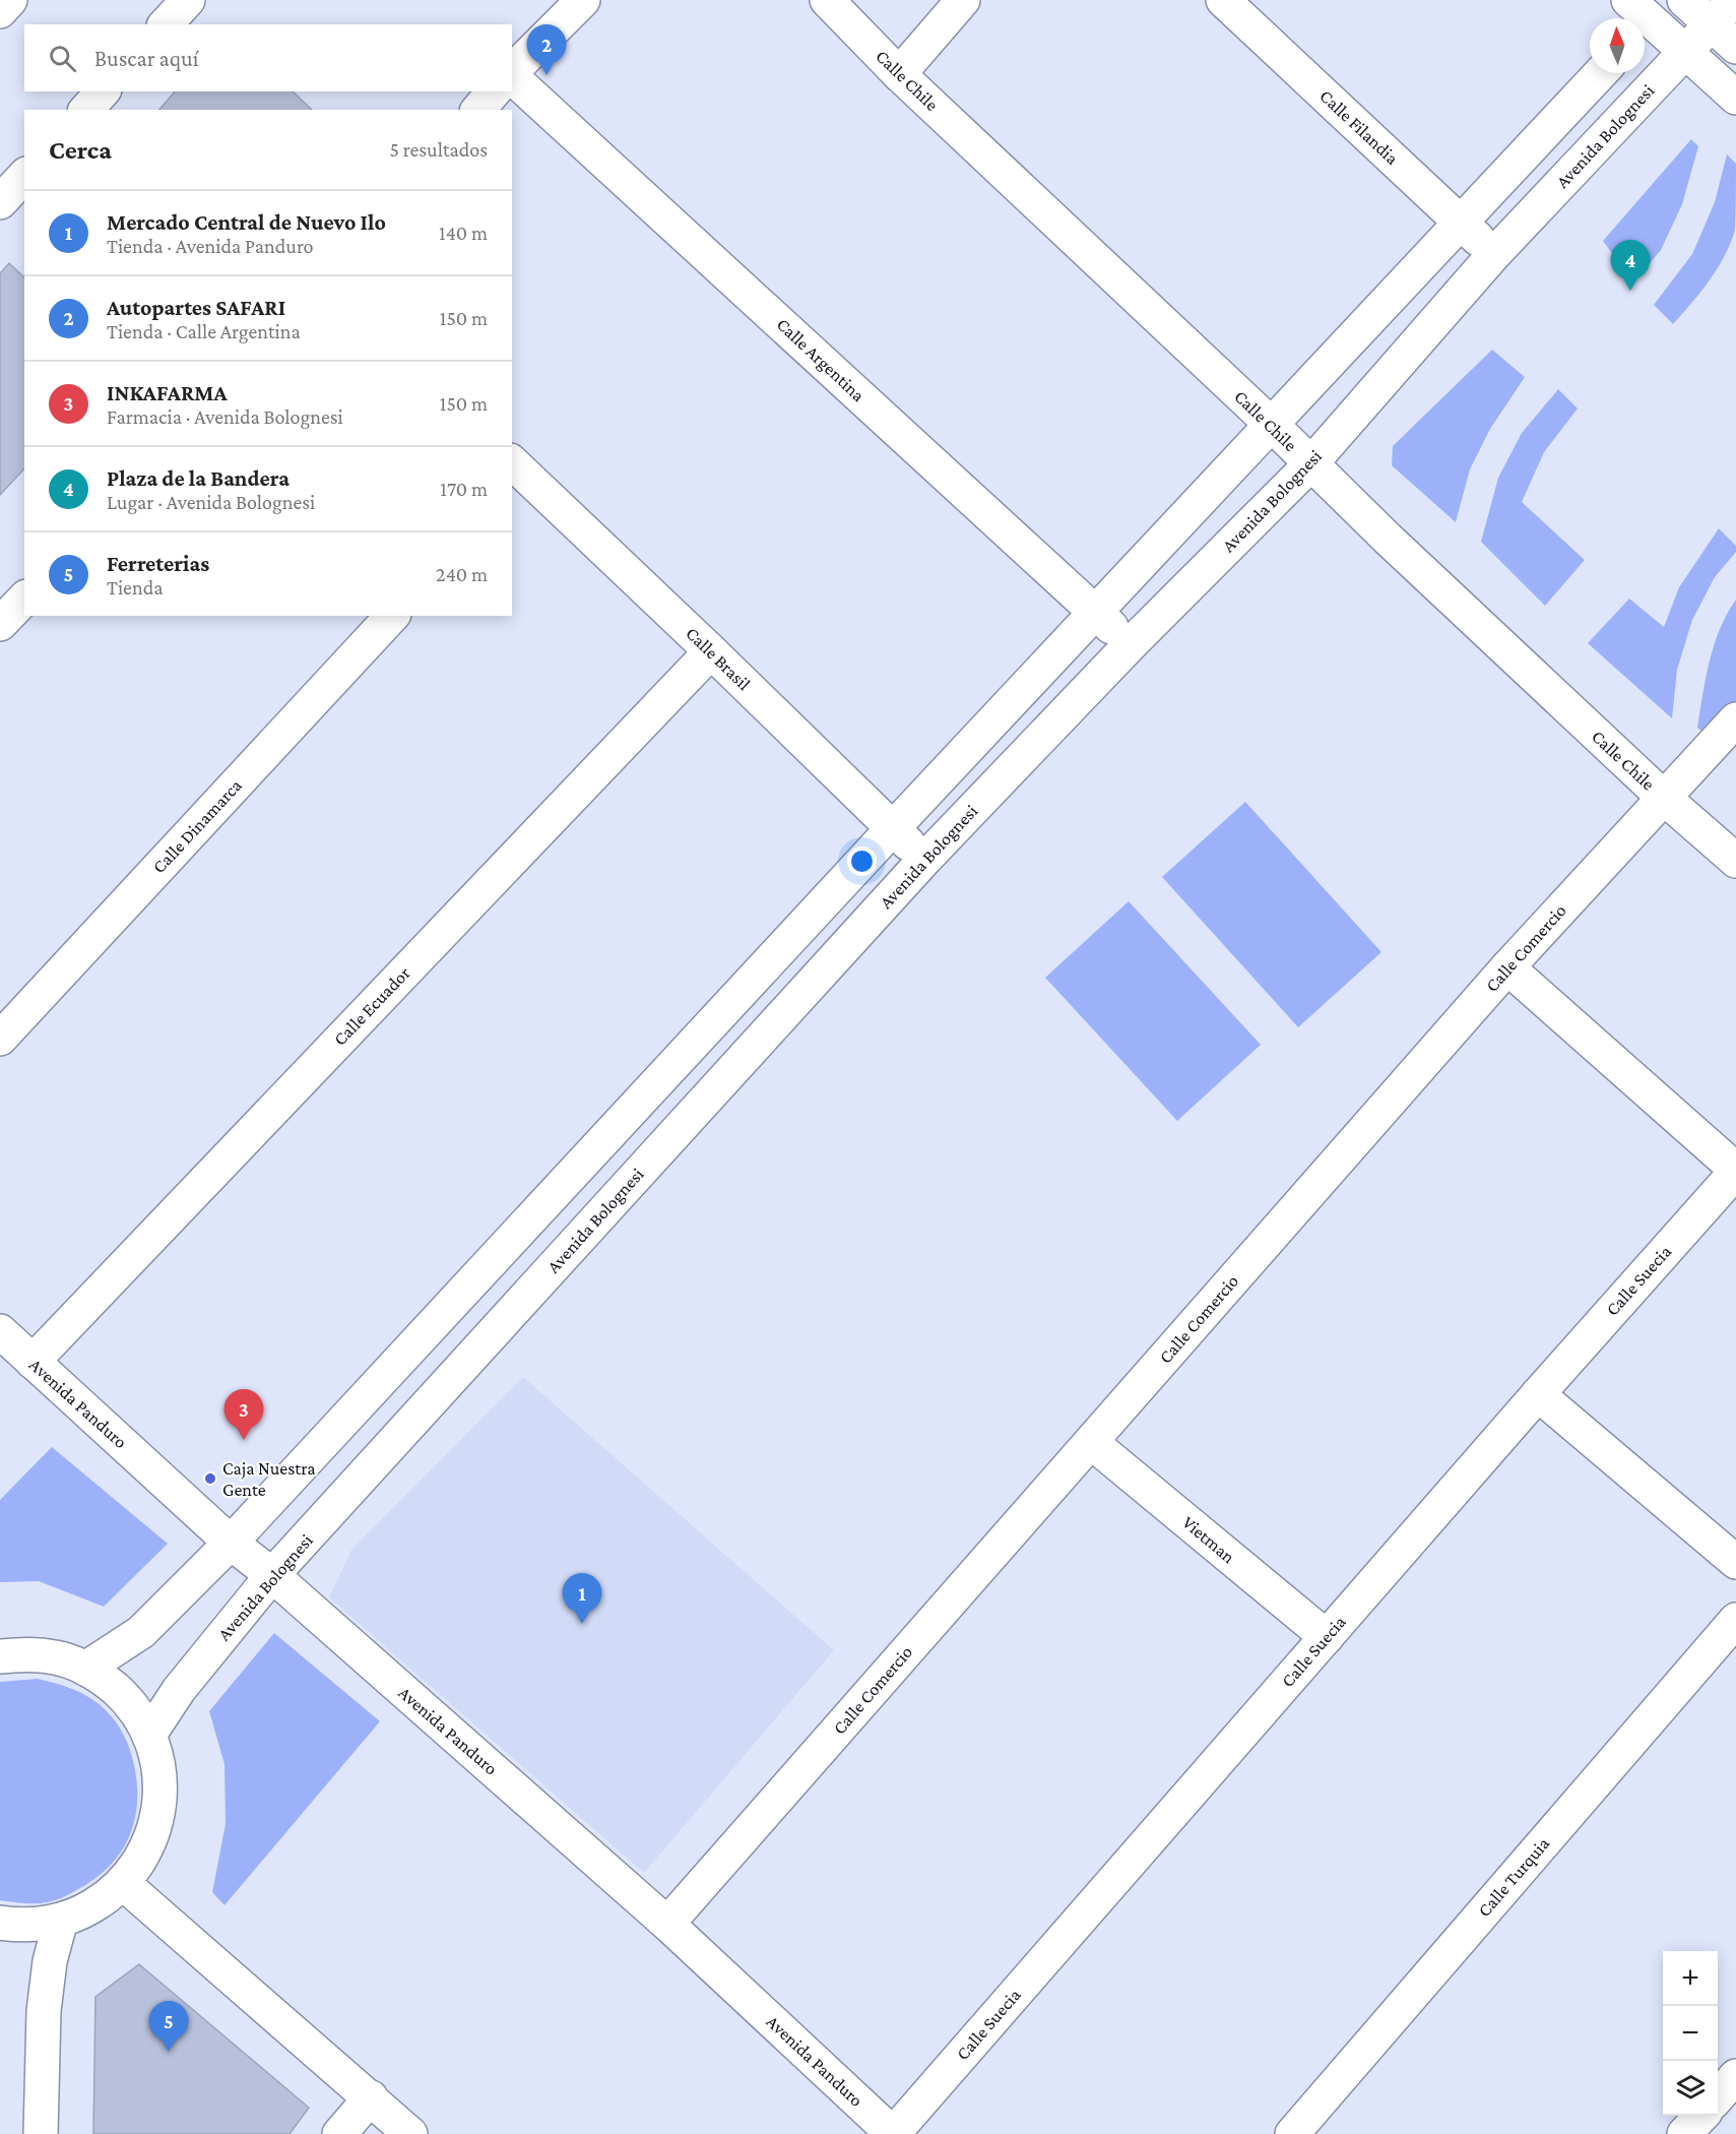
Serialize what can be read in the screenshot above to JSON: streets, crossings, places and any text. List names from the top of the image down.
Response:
{
  "streets": {
    "street": [
      "Calle Chile",
      "Calle Filandia",
      "Avenida Bolognesi",
      "Calle Argentina",
      "Calle Brasil",
      "Calle Dinamarca",
      "Calle Comercio",
      "Calle Ecuador",
      "Calle Suecia",
      "Avenida Panduro",
      "Vietman",
      "Calle Turquia"
    ]
  },
  "crossings": [
    ["Calle Chile", "Avenida Bolognesi"],
    ["Calle Chile", "Calle Comercio"],
    ["Calle Filandia", "Avenida Bolognesi"],
    ["Avenida Bolognesi", "Calle Argentina"],
    ["Avenida Bolognesi", "Calle Brasil"],
    ["Avenida Bolognesi", "Avenida Panduro"],
    ["Calle Brasil", "Calle Ecuador"],
    ["Calle Comercio", "Avenida Panduro"],
    ["Calle Comercio", "Vietman"],
    ["Calle Ecuador", "Avenida Panduro"],
    ["Calle Suecia", "Avenida Panduro"],
    ["Calle Suecia", "Vietman"]
  ],
  "places": ["Caja Nuestra Gente"],
  "north": "top",
  "page": {
    "pins": [
      "2",
      "4",
      "3",
      "1",
      "5"
    ],
    "search": "Buscar aquí",
    "heading": ["Cerca", "5 resultados"],
    "list": [
      {
        "mark": "1",
        "name": "Mercado Central de Nuevo Ilo",
        "note": "Tienda · Avenida Panduro",
        "value": "140 m"
      },
      {
        "mark": "2",
        "name": "Autopartes SAFARI",
        "note": "Tienda · Calle Argentina",
        "value": "150 m"
      },
      {
        "mark": "3",
        "name": "INKAFARMA",
        "note": "Farmacia · Avenida Bolognesi",
        "value": "150 m"
      },
      {
        "mark": "4",
        "name": "Plaza de la Bandera",
        "note": "Lugar · Avenida Bolognesi",
        "value": "170 m"
      },
      {
        "mark": "5",
        "name": "Ferreterias",
        "note": "Tienda",
        "value": "240 m"
      }
    ],
    "map_buttons": ["+", "−"]
  }
}
